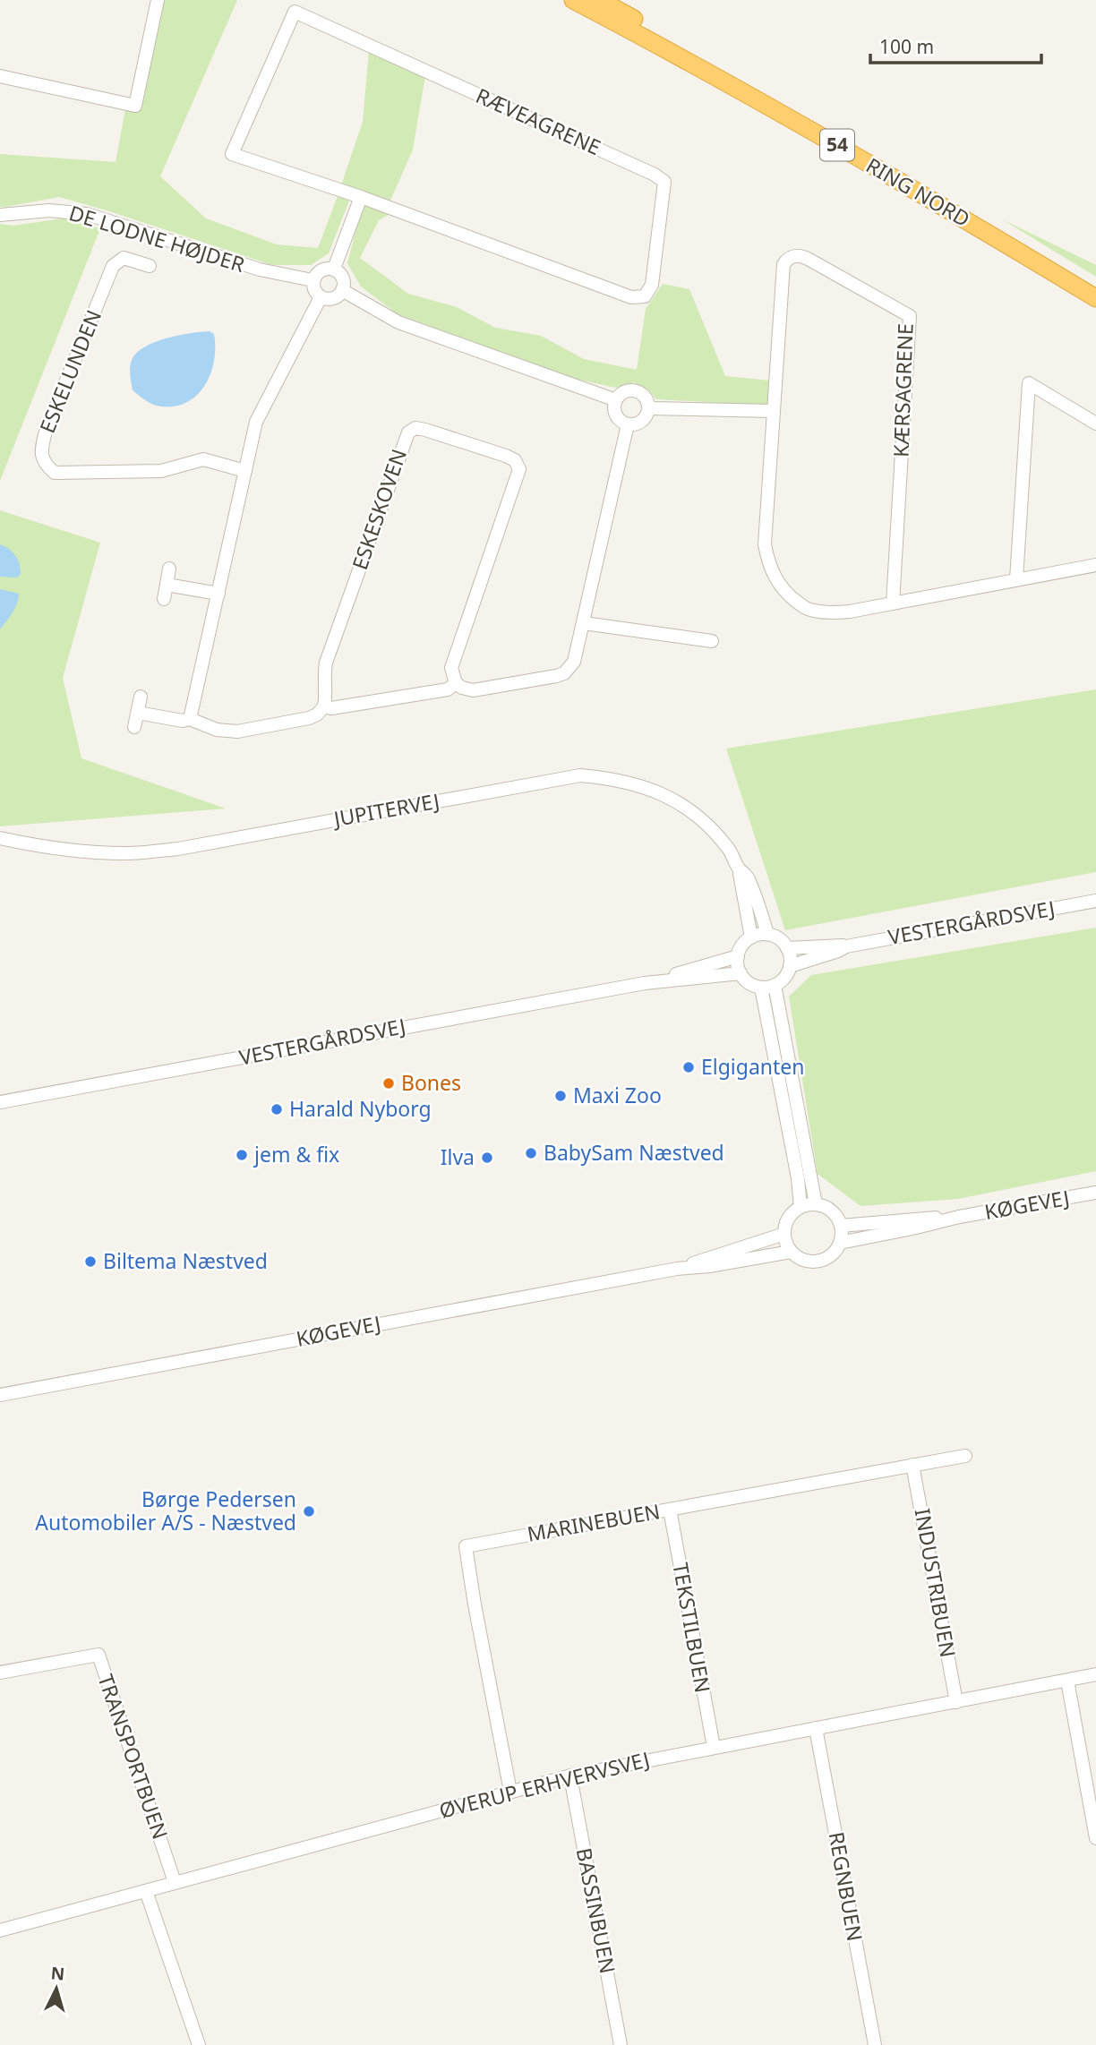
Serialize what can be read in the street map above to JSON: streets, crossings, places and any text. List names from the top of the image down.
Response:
{
  "streets": {
    "highway": ["54", "RING NORD"],
    "street": [
      "RÆVEAGRENE",
      "DE LODNE HØJDER",
      "ESKELUNDEN",
      "KÆRSAGRENE",
      "ESKESKOVEN",
      "JUPITERVEJ",
      "VESTERGÅRDSVEJ",
      "KØGEVEJ",
      "MARINEBUEN",
      "INDUSTRIBUEN",
      "TEKSTILBUEN",
      "TRANSPORTBUEN",
      "ØVERUP ERHVERVSVEJ",
      "REGNBUEN",
      "BASSINBUEN"
    ]
  },
  "crossings": [
    ["JUPITERVEJ", "VESTERGÅRDSVEJ"],
    ["MARINEBUEN", "INDUSTRIBUEN"],
    ["MARINEBUEN", "TEKSTILBUEN"],
    ["MARINEBUEN", "ØVERUP ERHVERVSVEJ"],
    ["INDUSTRIBUEN", "ØVERUP ERHVERVSVEJ"],
    ["TEKSTILBUEN", "ØVERUP ERHVERVSVEJ"],
    ["TRANSPORTBUEN", "ØVERUP ERHVERVSVEJ"],
    ["ØVERUP ERHVERVSVEJ", "REGNBUEN"],
    ["ØVERUP ERHVERVSVEJ", "BASSINBUEN"]
  ],
  "places": [
    "Elgiganten",
    "Bones",
    "Maxi Zoo",
    "Harald Nyborg",
    "BabySam Næstved",
    "jem & fix",
    "Ilva",
    "Biltema Næstved",
    "Børge Pedersen Automobiler A/S - Næstved"
  ],
  "scale_bar": "100 m",
  "north": "top"
}
